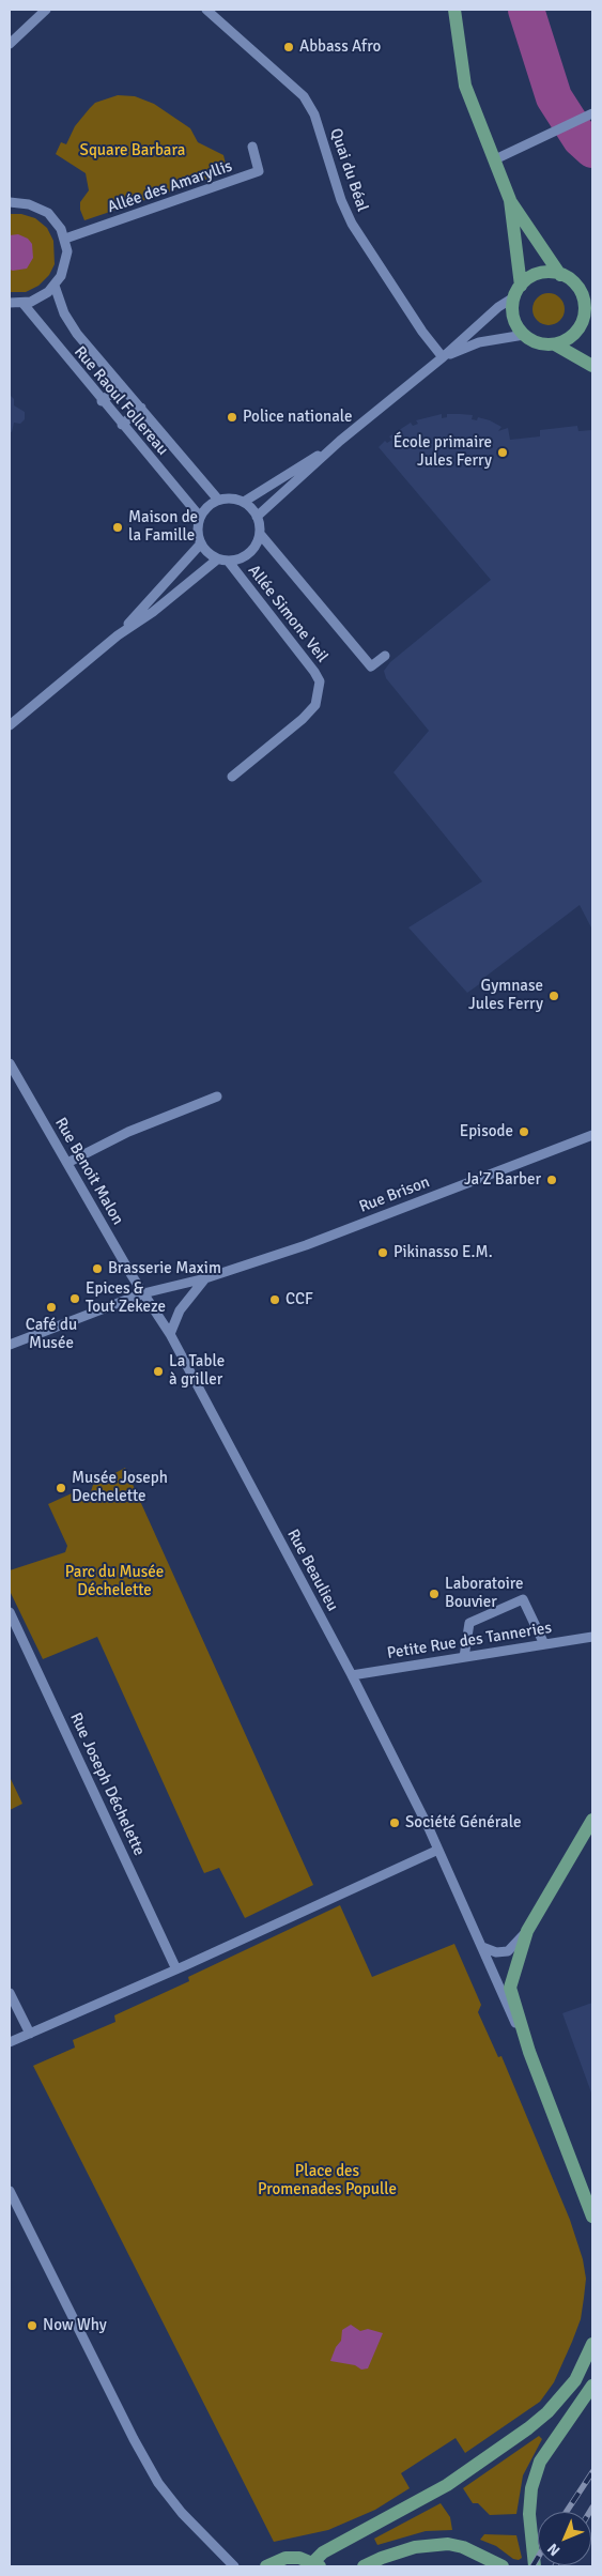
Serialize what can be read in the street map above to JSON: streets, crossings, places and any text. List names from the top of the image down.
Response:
{
  "streets": {
    "street": [
      "Quai du Béal",
      "Allée des Amaryllis",
      "Rue Raoul Follereau",
      "Allée Simone Veil",
      "Rue Benoit Malon",
      "Rue Brison",
      "Rue Beaulieu",
      "Petite Rue des Tanneries",
      "Rue Joseph Déchelette"
    ]
  },
  "crossings": [
    ["Rue Raoul Follereau", "Allée Simone Veil"],
    ["Rue Benoit Malon", "Rue Brison"],
    ["Rue Benoit Malon", "Rue Beaulieu"],
    ["Rue Brison", "Rue Beaulieu"],
    ["Rue Beaulieu", "Petite Rue des Tanneries"]
  ],
  "parks": ["Square Barbara", "Parc du Musée Déchelette", "Place des Promenades Populle"],
  "places": [
    "Abbass Afro",
    "Police nationale",
    "École primaire Jules Ferry",
    "Maison de la Famille",
    "Gymnase Jules Ferry",
    "Episode",
    "Ja'Z Barber",
    "Pikinasso E.M.",
    "Brasserie Maxim",
    "Epices & Tout Zekeze",
    "CCF",
    "Café du Musée",
    "La Table à griller",
    "Musée Joseph Dechelette",
    "Laboratoire Bouvier",
    "Société Générale",
    "Now Why"
  ],
  "north": "bottom left"
}
